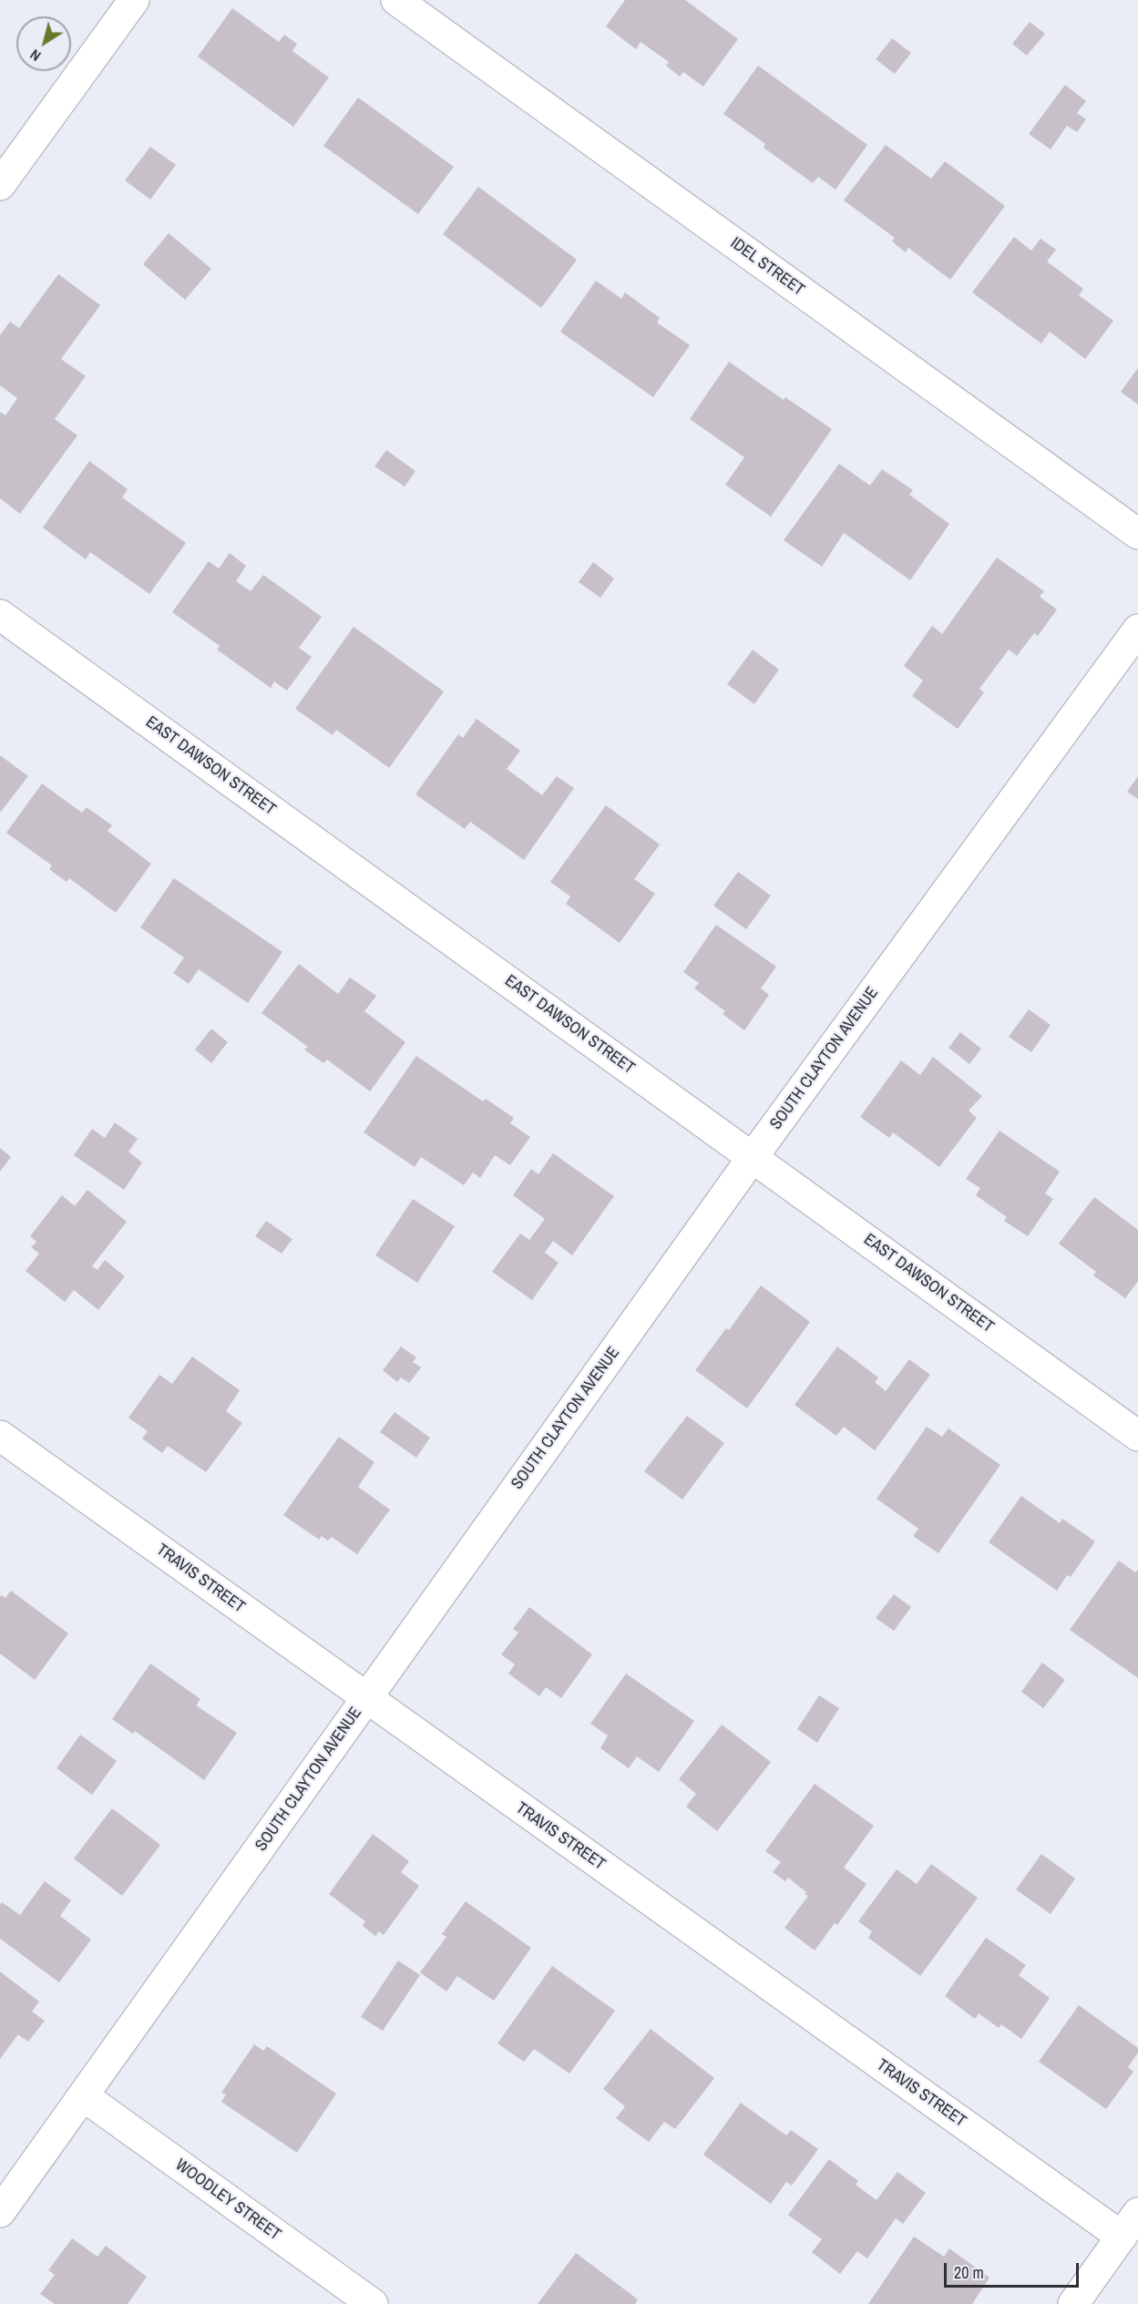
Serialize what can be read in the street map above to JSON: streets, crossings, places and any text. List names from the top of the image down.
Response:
{
  "streets": {
    "street": [
      "IDEL STREET",
      "EAST DAWSON STREET",
      "SOUTH CLAYTON AVENUE",
      "TRAVIS STREET",
      "WOODLEY STREET"
    ]
  },
  "crossings": [
    ["EAST DAWSON STREET", "SOUTH CLAYTON AVENUE"],
    ["SOUTH CLAYTON AVENUE", "TRAVIS STREET"],
    ["SOUTH CLAYTON AVENUE", "WOODLEY STREET"]
  ],
  "scale_bar": "20 m",
  "north": "bottom left"
}
